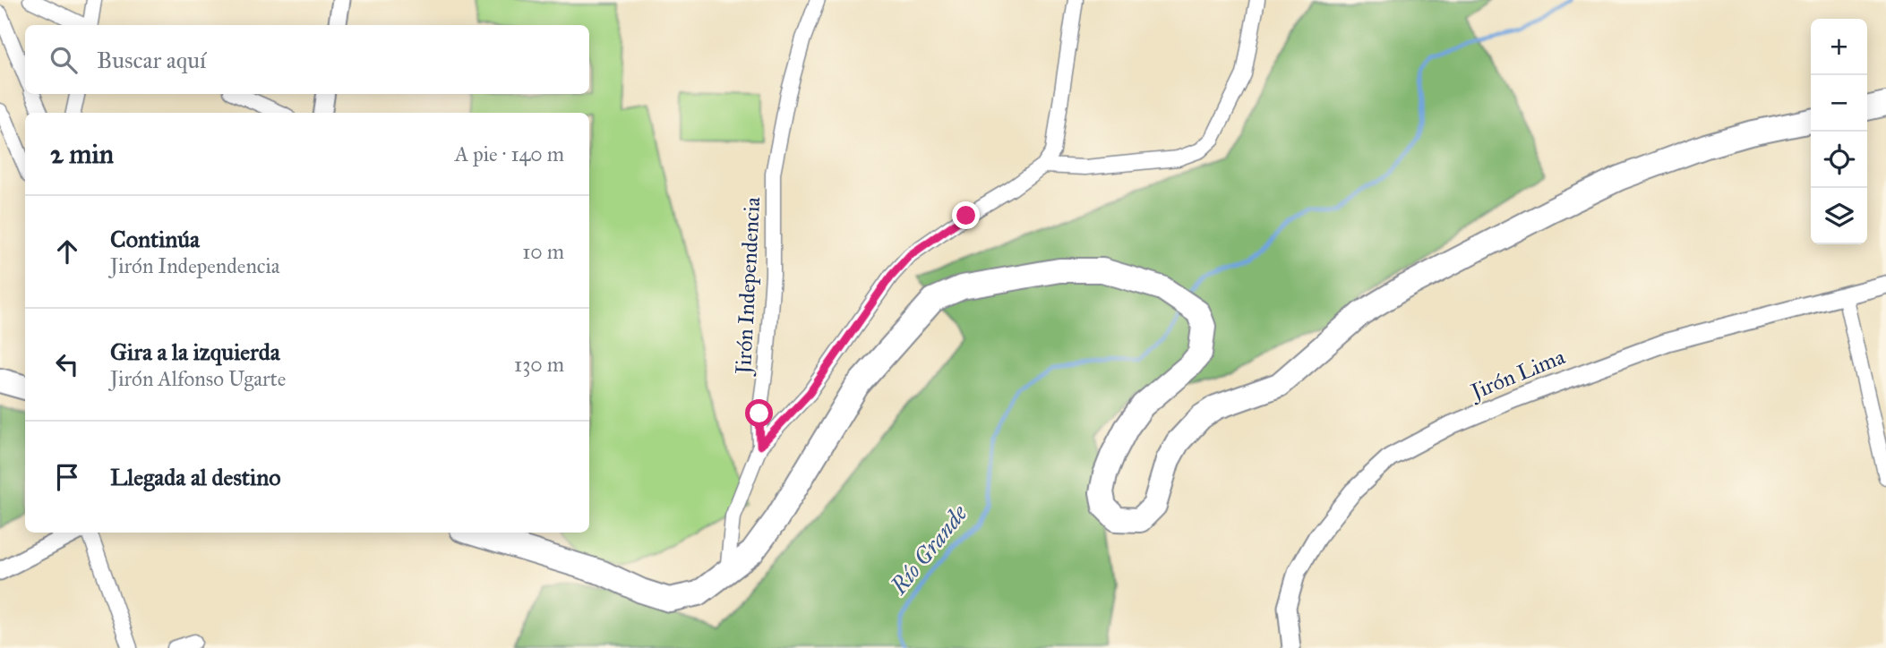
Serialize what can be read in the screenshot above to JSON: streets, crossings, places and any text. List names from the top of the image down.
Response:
{
  "streets": {
    "street": ["Jirón Independencia", "Jirón Lima"]
  },
  "water": ["Río Grande"],
  "page": {
    "map_buttons": ["+", "−"],
    "search": "Buscar aquí",
    "heading": ["2 min", "A pie · 140 m"],
    "list": [
      ["Continúa", "Jirón Independencia", "10 m"],
      ["Gira a la izquierda", "Jirón Alfonso Ugarte", "130 m"],
      "Llegada al destino"
    ]
  }
}
